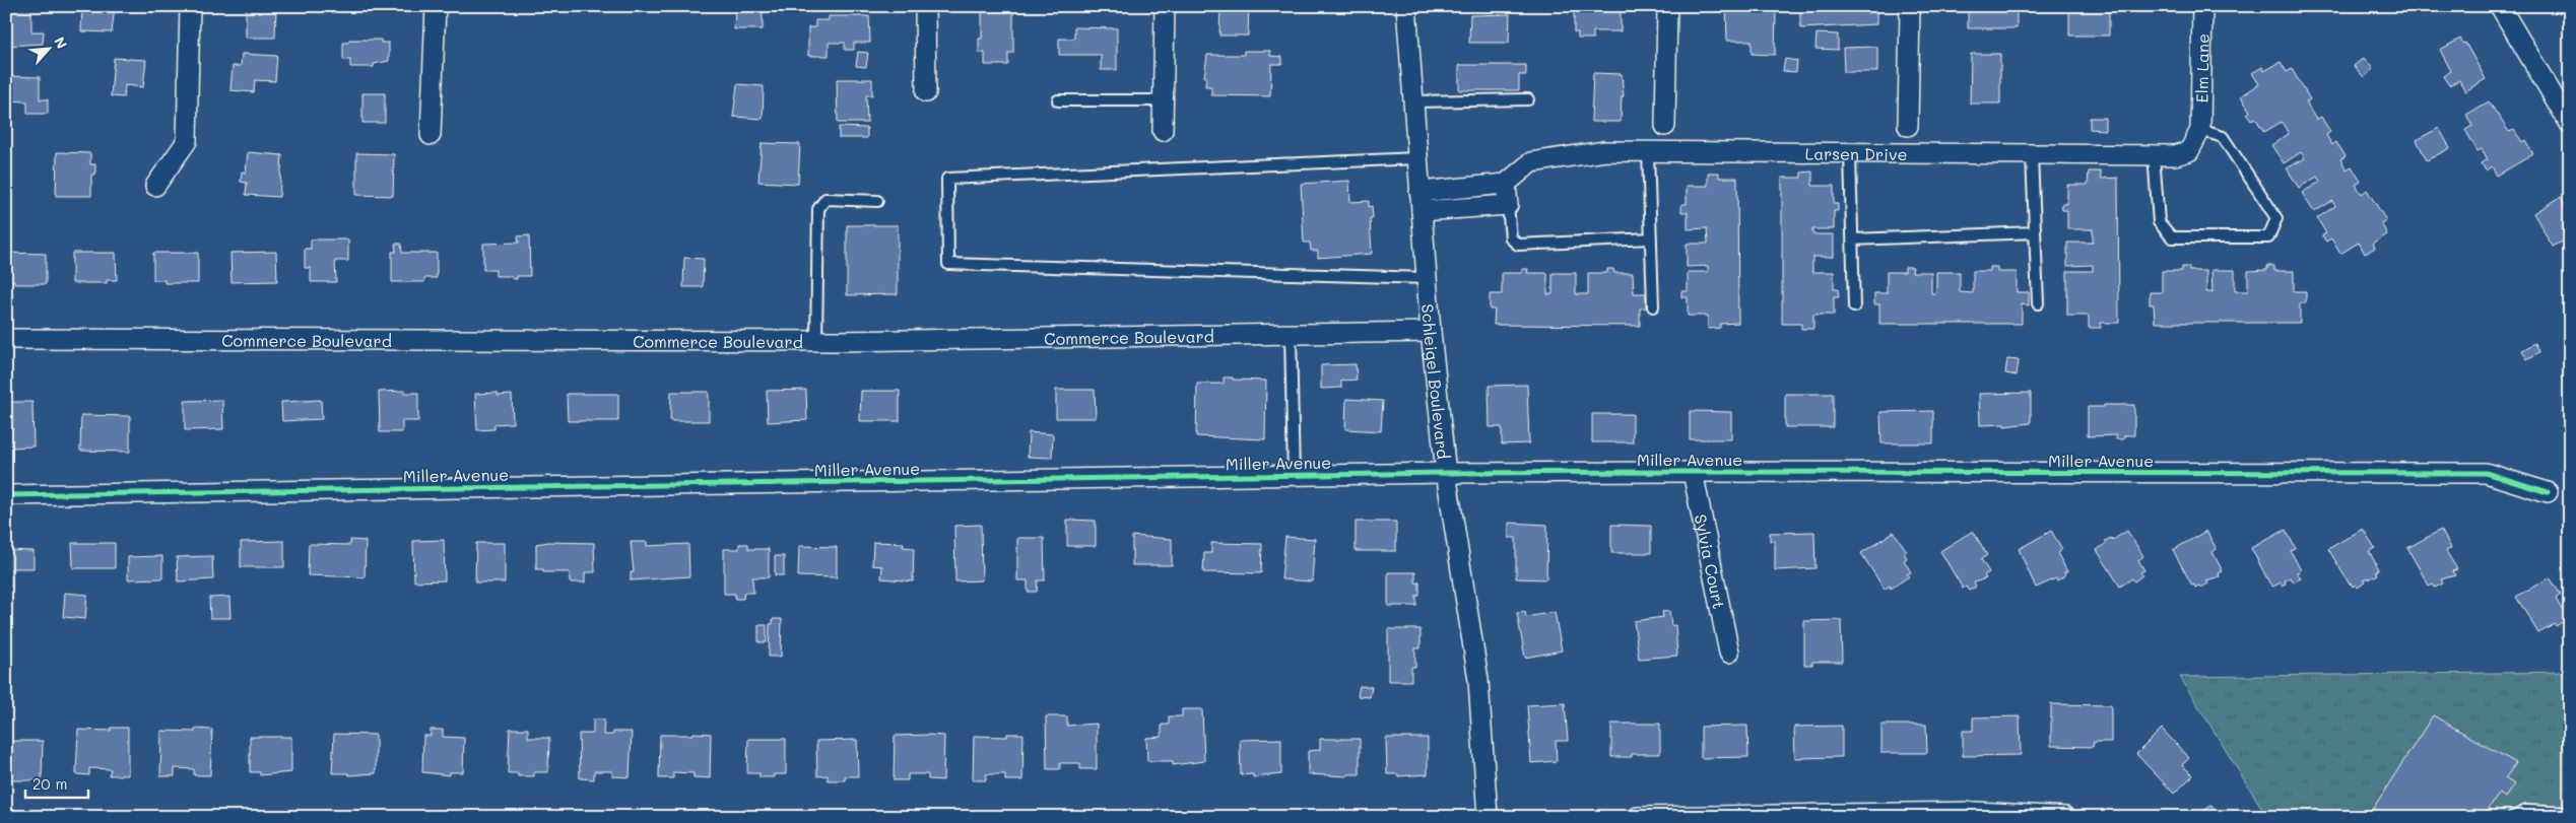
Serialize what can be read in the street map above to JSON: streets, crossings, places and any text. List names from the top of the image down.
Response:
{
  "streets": {
    "street": [
      "Elm Lane",
      "Larsen Drive",
      "Commerce Boulevard",
      "Schleigel Boulevard",
      "Miller Avenue",
      "Sylvia Court"
    ]
  },
  "crossings": [
    ["Elm Lane", "Larsen Drive"],
    ["Commerce Boulevard", "Schleigel Boulevard"],
    ["Schleigel Boulevard", "Miller Avenue"],
    ["Miller Avenue", "Sylvia Court"]
  ],
  "scale_bar": "20 m",
  "north": "top right"
}
